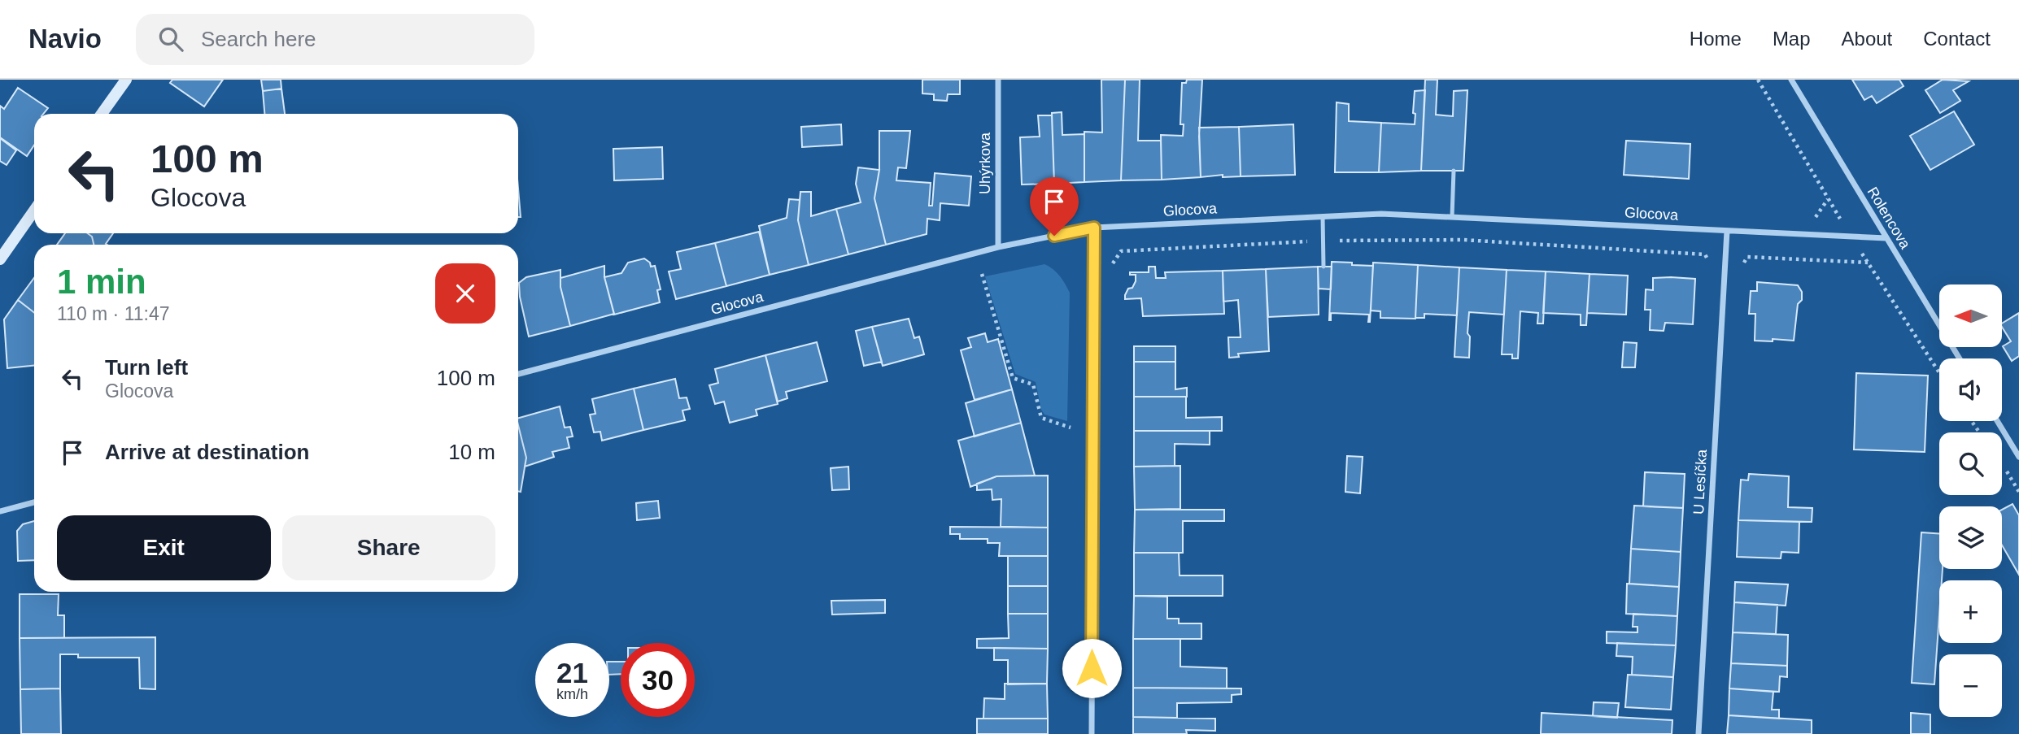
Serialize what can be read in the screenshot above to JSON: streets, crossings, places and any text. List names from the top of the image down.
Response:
{
  "streets": {
    "street": [
      "Uhýrkova",
      "Glocova",
      "Rolencova",
      "U Lesíčka"
    ]
  },
  "crossings": [
    ["Uhýrkova", "Glocova"],
    ["Glocova", "Rolencova"],
    ["Glocova", "U Lesíčka"]
  ],
  "north": "left",
  "page": {
    "header": "Navio",
    "search": "Search here",
    "nav": [
      "Home",
      "Map",
      "About",
      "Contact"
    ],
    "turn": ["100 m", "Glocova"],
    "heading": ["1 min", "110 m · 11:47"],
    "map_buttons": ["+", "−"],
    "list": [
      {
        "name": "Turn left",
        "note": "Glocova",
        "value": "100 m"
      },
      {
        "name": "Arrive at destination",
        "value": "10 m"
      }
    ],
    "buttons": ["Exit", "Share"],
    "speed": "21 km/h",
    "limit": "30"
  }
}
